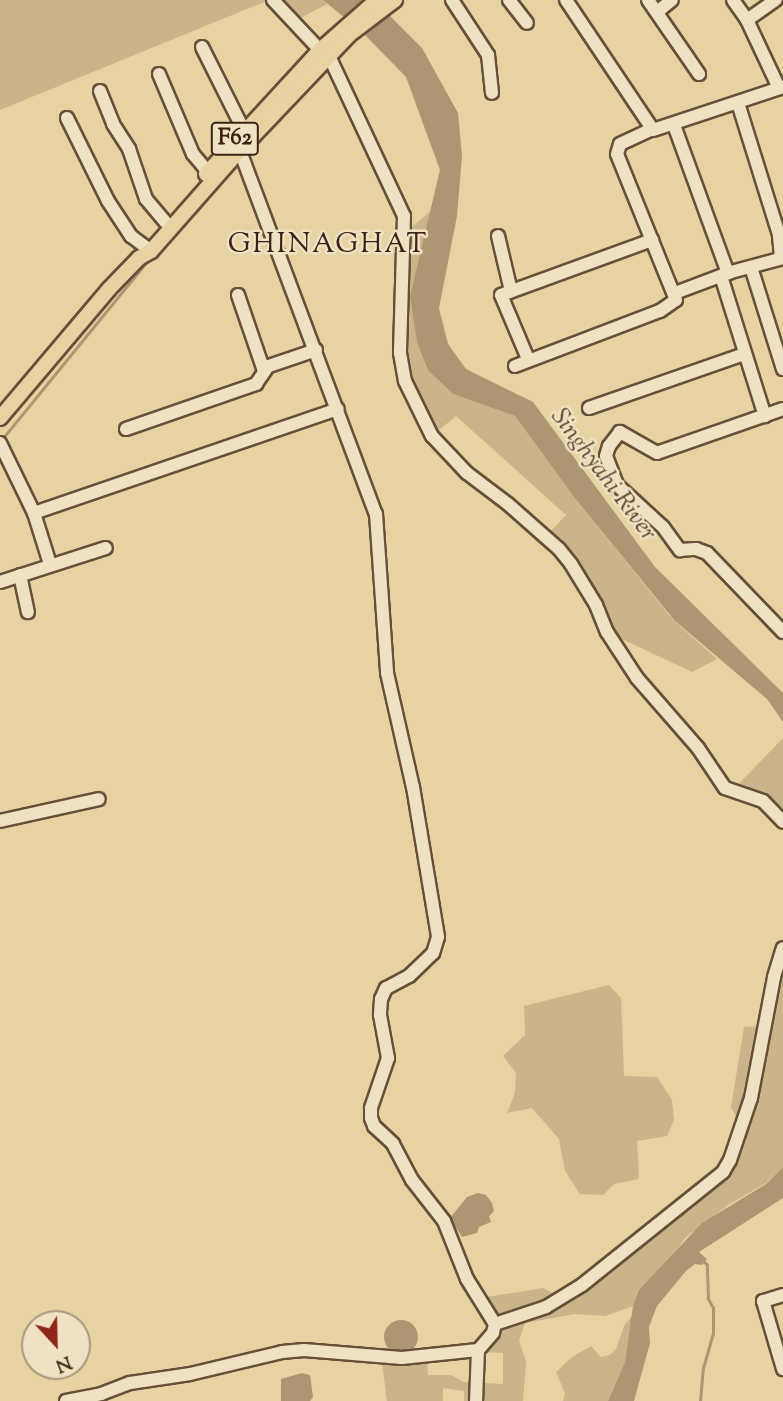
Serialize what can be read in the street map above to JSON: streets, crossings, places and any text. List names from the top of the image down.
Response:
{
  "streets": {
    "main road": ["F62"]
  },
  "districts": ["GHINAGHAT"],
  "water": ["Singhyahi River"],
  "north": "bottom"
}
